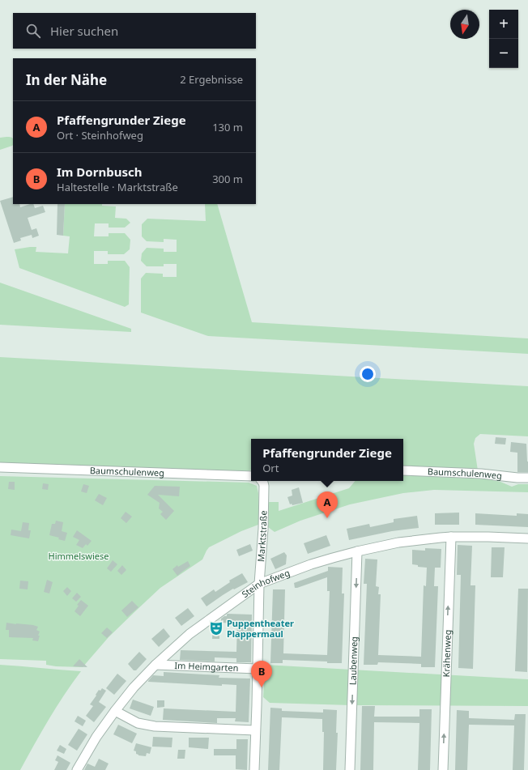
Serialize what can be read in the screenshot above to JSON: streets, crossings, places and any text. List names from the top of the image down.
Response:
{
  "streets": {
    "street": [
      "Baumschulenweg",
      "Marktstraße",
      "Steinhofweg",
      "Krähenweg",
      "Laubenweg",
      "Im Heimgarten"
    ]
  },
  "crossings": [
    ["Marktstraße", "Steinhofweg"],
    ["Marktstraße", "Im Heimgarten"],
    ["Steinhofweg", "Krähenweg"],
    ["Steinhofweg", "Laubenweg"],
    ["Steinhofweg", "Im Heimgarten"]
  ],
  "one_way": ["Krähenweg", "Laubenweg"],
  "parks": ["Himmelswiese"],
  "places": {
    "theatre": ["Puppentheater Plappermaul"]
  },
  "north": "bottom",
  "page": {
    "map_buttons": ["+", "−"],
    "search": "Hier suchen",
    "heading": ["In der Nähe", "2 Ergebnisse"],
    "list": [
      {
        "mark": "A",
        "name": "Pfaffengrunder Ziege",
        "note": "Ort · Steinhofweg",
        "value": "130 m"
      },
      {
        "mark": "B",
        "name": "Im Dornbusch",
        "note": "Haltestelle · Marktstraße",
        "value": "300 m"
      }
    ],
    "popup": ["Pfaffengrunder Ziege", "Ort"],
    "pins": ["A", "B"]
  }
}
